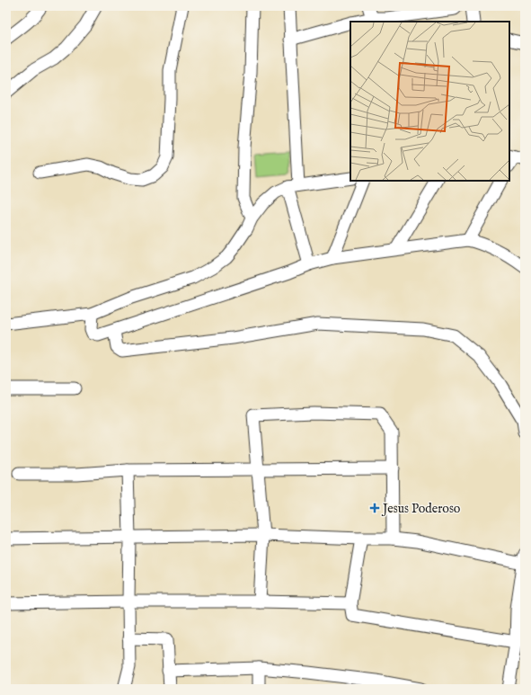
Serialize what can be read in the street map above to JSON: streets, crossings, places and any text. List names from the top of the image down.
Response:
{
  "places": {
    "health": ["Jesus Poderoso"]
  }
}
